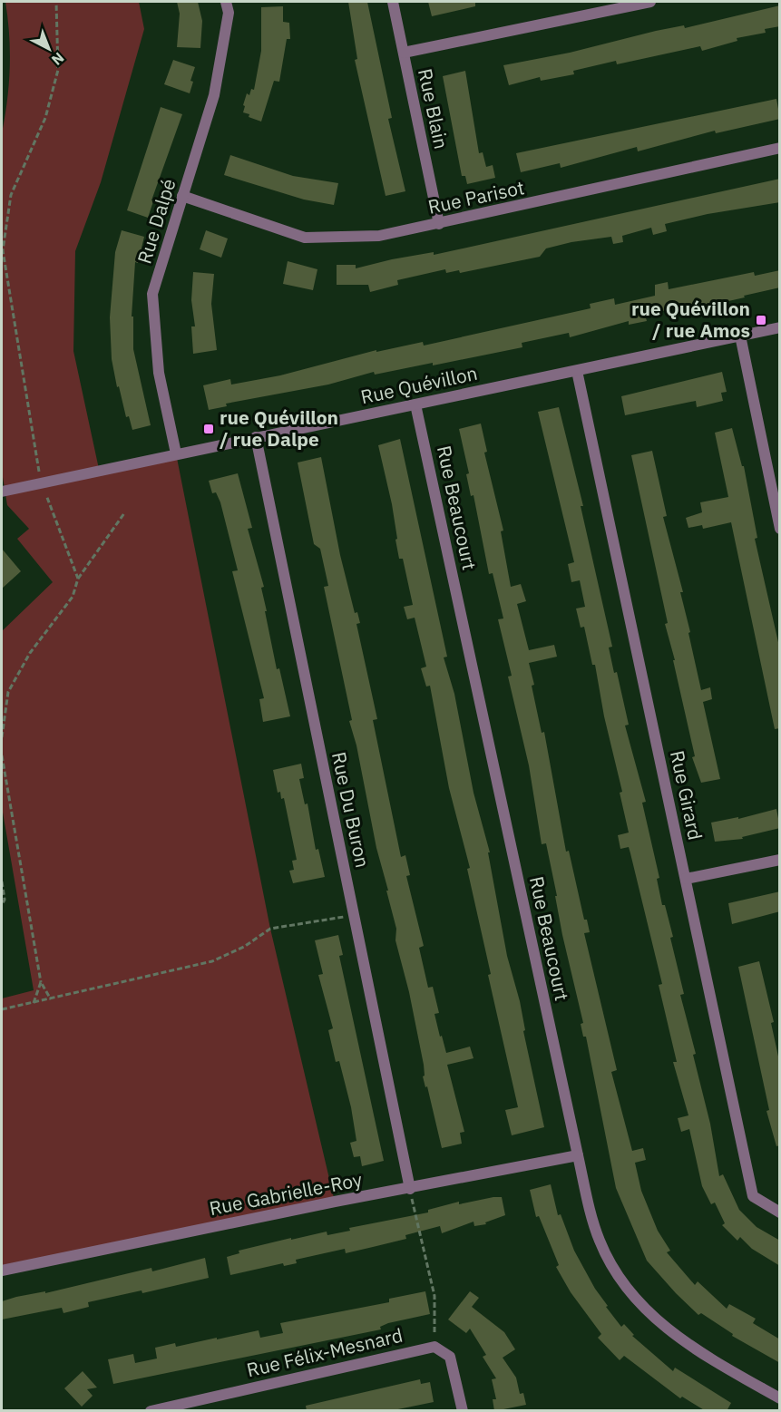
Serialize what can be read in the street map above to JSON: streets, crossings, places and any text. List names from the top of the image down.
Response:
{
  "streets": {
    "street": [
      "Rue Blain",
      "Rue Parisot",
      "Rue Dalpé",
      "Rue Quévillon",
      "Rue Beaucourt",
      "Rue Girard",
      "Rue Du Buron",
      "Rue Gabrielle-Roy",
      "Rue Félix-Mesnard"
    ]
  },
  "crossings": [
    ["Rue Blain", "Rue Parisot"],
    ["Rue Parisot", "Rue Dalpé"],
    ["Rue Dalpé", "Rue Quévillon"],
    ["Rue Quévillon", "Rue Beaucourt"],
    ["Rue Quévillon", "Rue Girard"],
    ["Rue Quévillon", "Rue Du Buron"],
    ["Rue Beaucourt", "Rue Gabrielle-Roy"],
    ["Rue Du Buron", "Rue Gabrielle-Roy"]
  ],
  "places": {
    "transit": ["rue Quévillon / rue Amos", "rue Quévillon / rue Dalpe"]
  },
  "north": "bottom right"
}
